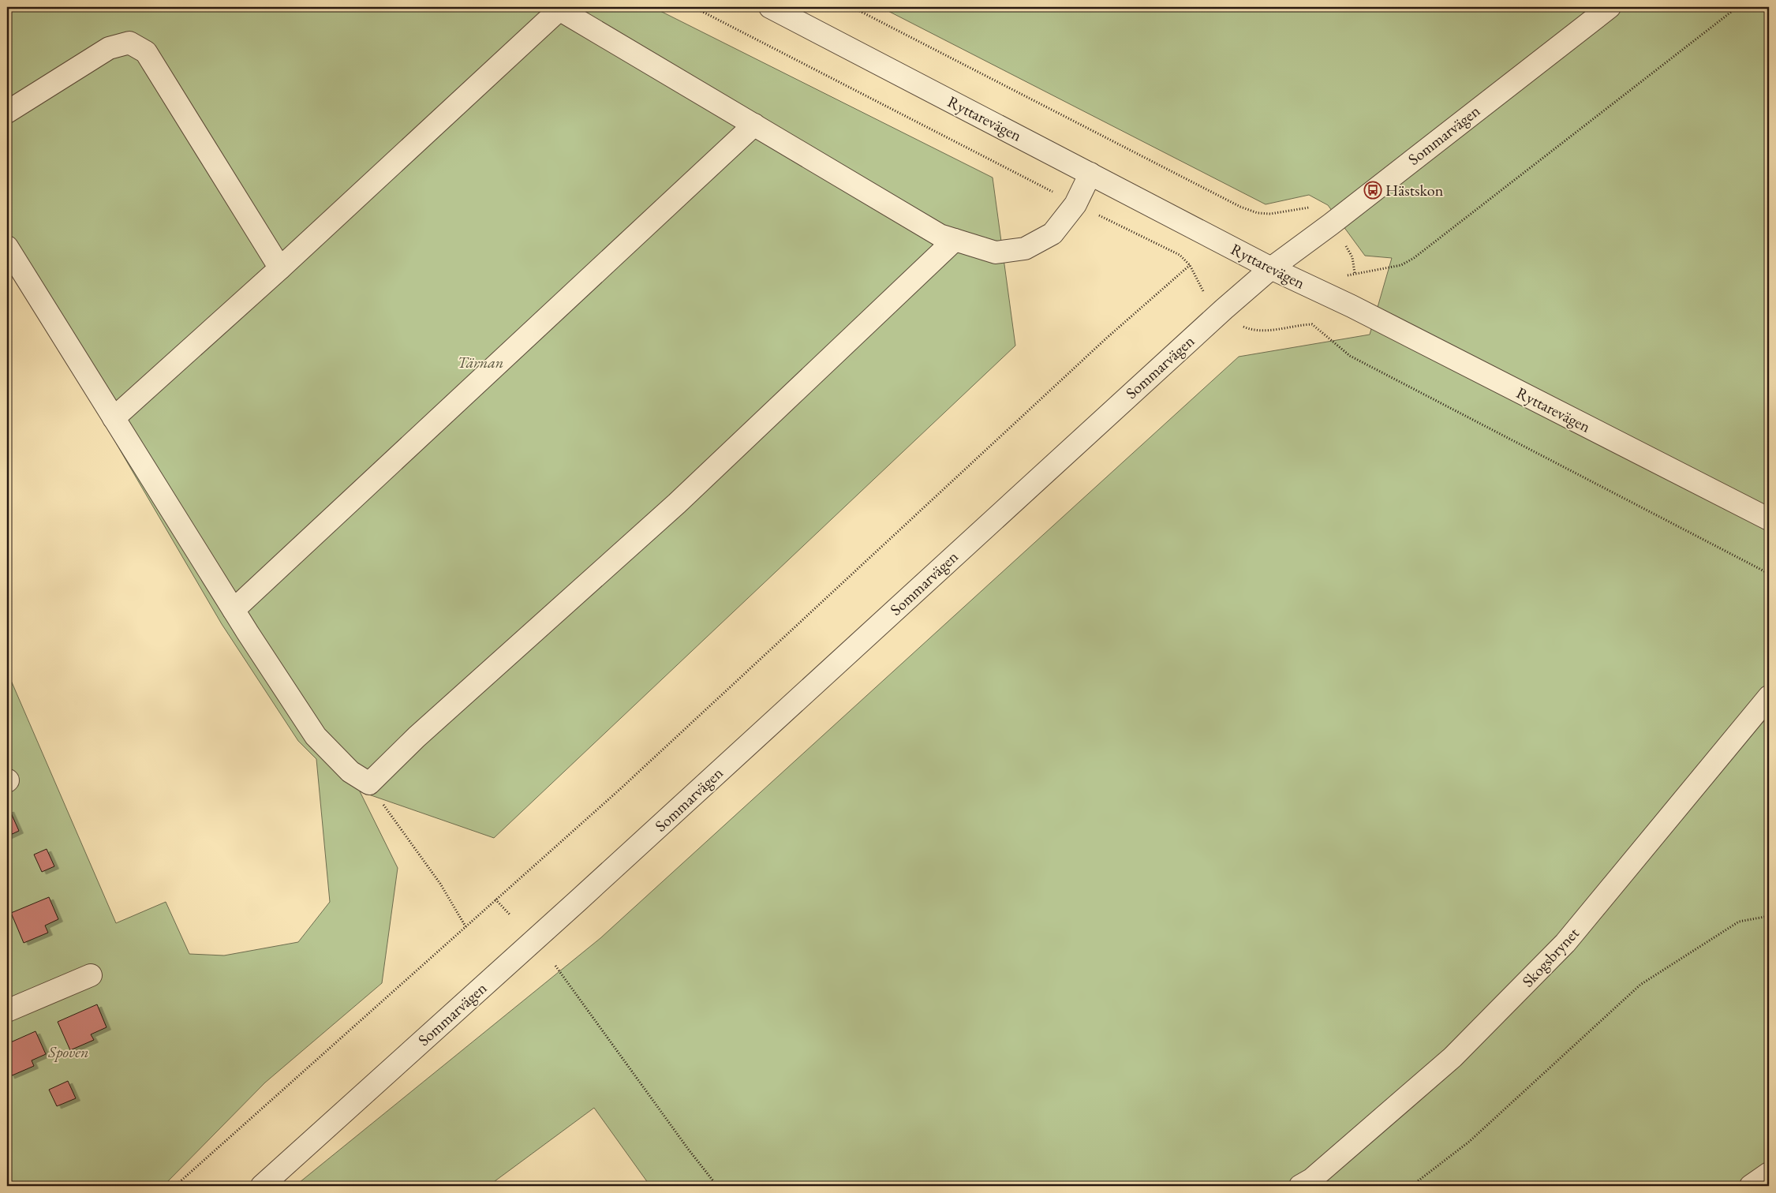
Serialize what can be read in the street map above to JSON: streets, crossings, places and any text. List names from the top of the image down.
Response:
{
  "streets": {
    "street": ["Ryttarevägen", "Sommarvägen", "Skogsbrynet"]
  },
  "crossings": [
    ["Ryttarevägen", "Sommarvägen"]
  ],
  "parks": ["Tärnan", "Spoven"],
  "places": {
    "bus stop": ["Hästskon"]
  }
}
